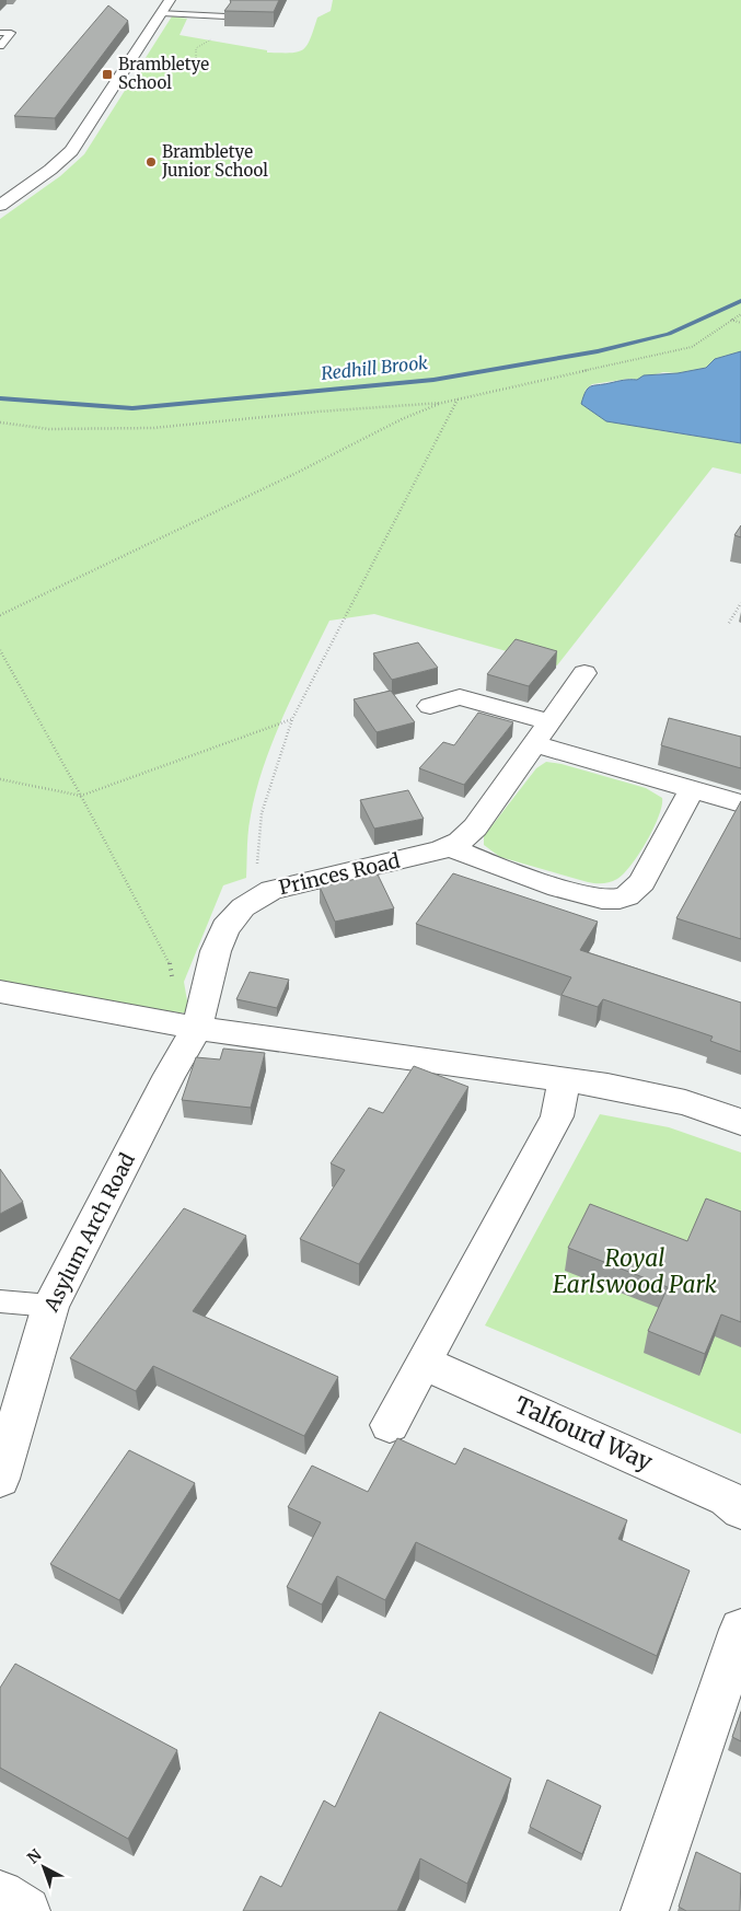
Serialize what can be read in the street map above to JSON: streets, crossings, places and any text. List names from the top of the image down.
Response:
{
  "streets": {
    "street": ["Princes Road", "Asylum Arch Road", "Talfourd Way"]
  },
  "crossings": [
    ["Princes Road", "Asylum Arch Road"]
  ],
  "water": ["Redhill Brook"],
  "parks": ["Royal Earlswood Park"],
  "places": {
    "transit": ["Brambletye School"],
    "other": ["Brambletye Junior School"]
  },
  "north": "top left"
}
